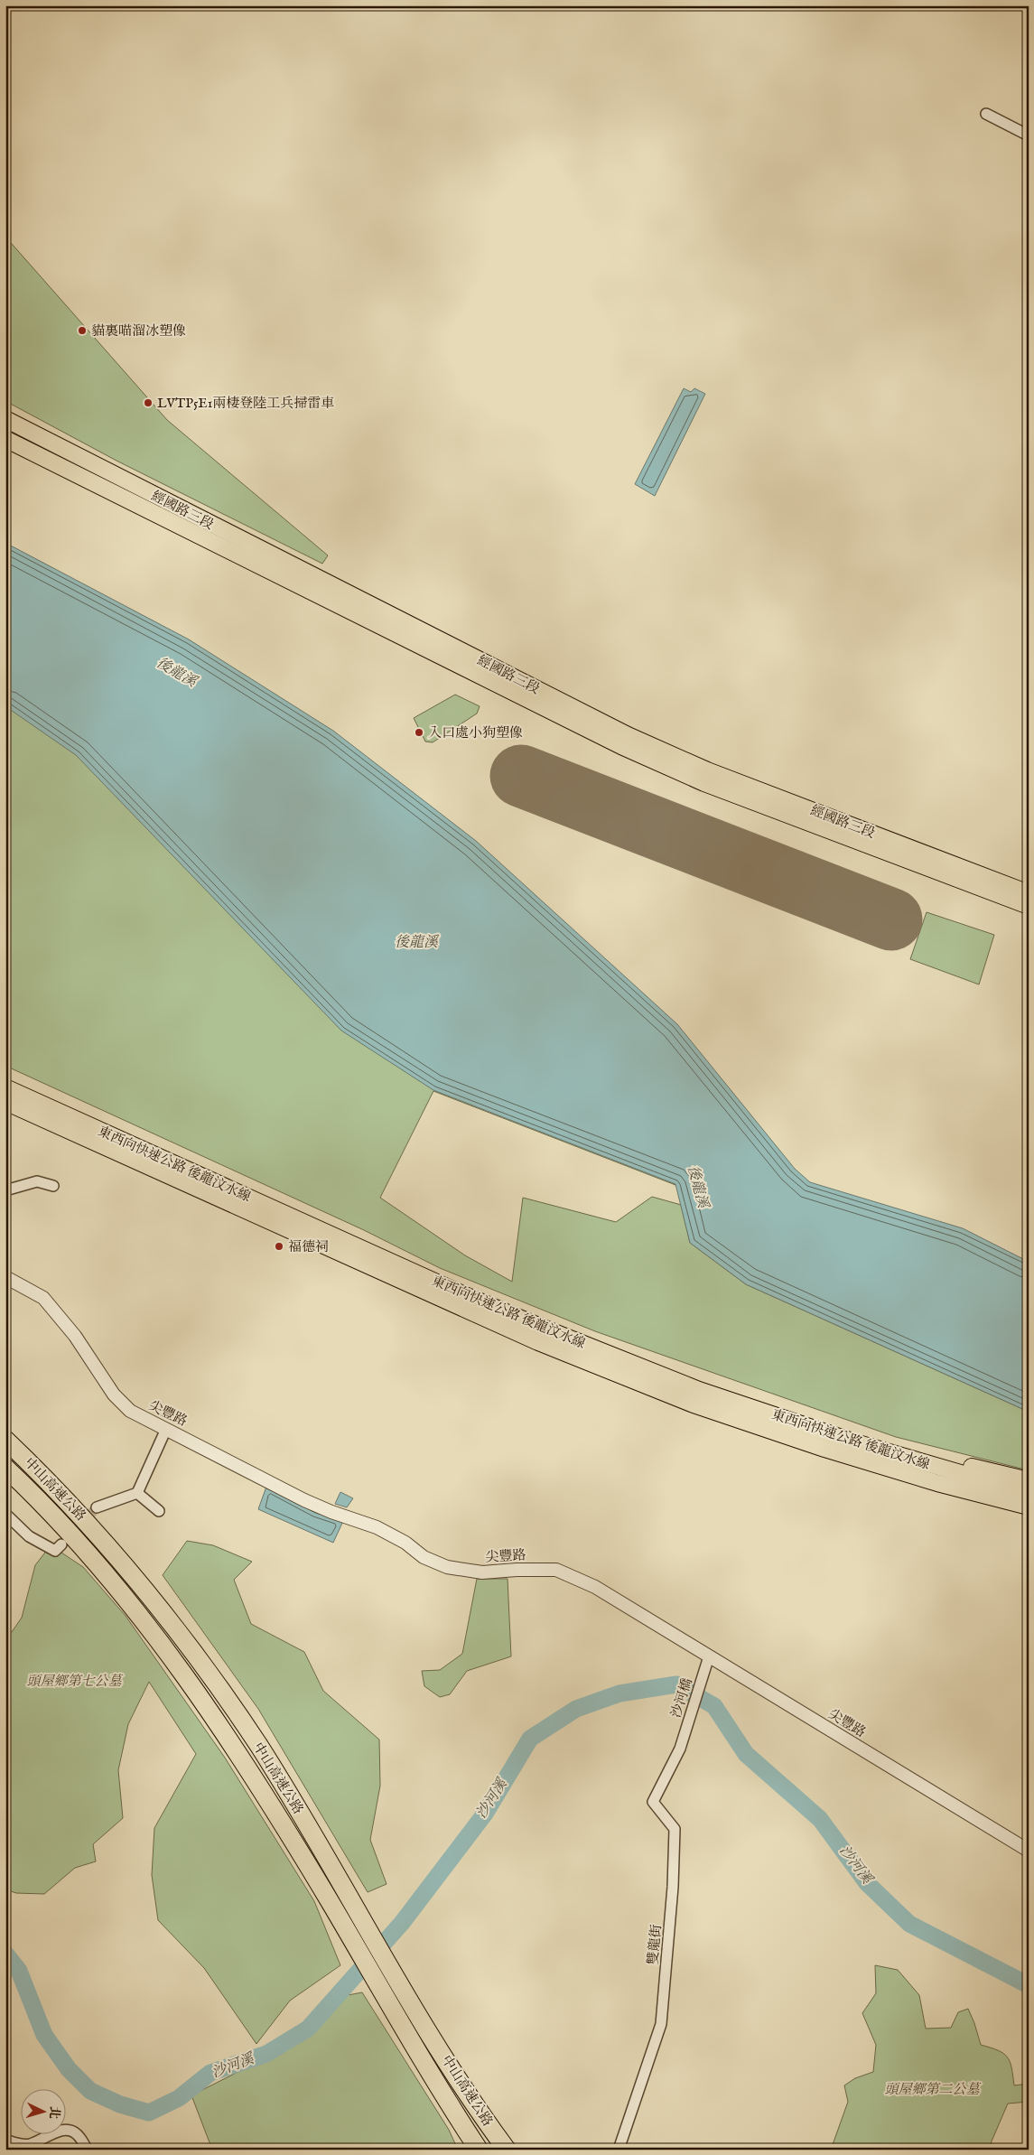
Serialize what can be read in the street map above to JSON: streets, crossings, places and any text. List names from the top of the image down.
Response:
{
  "streets": {
    "highway": ["中山高速公路"],
    "main road": ["經國路三段", "東西向快速公路 後龍汶水線"],
    "street": ["尖豐路", "沙河橋", "雙龍街"]
  },
  "crossings": [
    ["尖豐路", "沙河橋"],
    ["沙河橋", "雙龍街"]
  ],
  "water": ["後龍溪", "沙河溪"],
  "parks": ["頭屋鄉第七公墓", "頭屋鄉第二公墓"],
  "places": [
    "貓裏喵溜冰塑像",
    "LVTP5E1兩棲登陸工兵掃雷車",
    "入口處小狗塑像",
    "福德祠"
  ],
  "north": "right"
}
